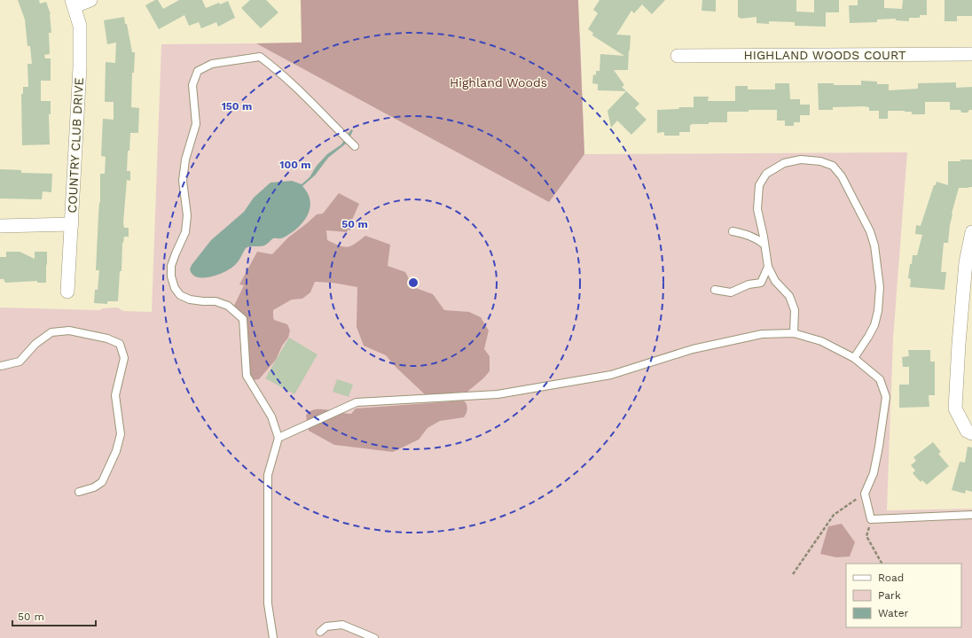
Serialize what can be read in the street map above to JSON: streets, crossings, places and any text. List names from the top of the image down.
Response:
{
  "streets": {
    "street": ["HIGHLAND WOODS COURT", "COUNTRY CLUB DRIVE"]
  },
  "parks": ["Highland Woods"],
  "legend": ["Road", "Park", "Water"],
  "scale_bar": "50 m",
  "rings": ["150 m", "100 m", "50 m"]
}
